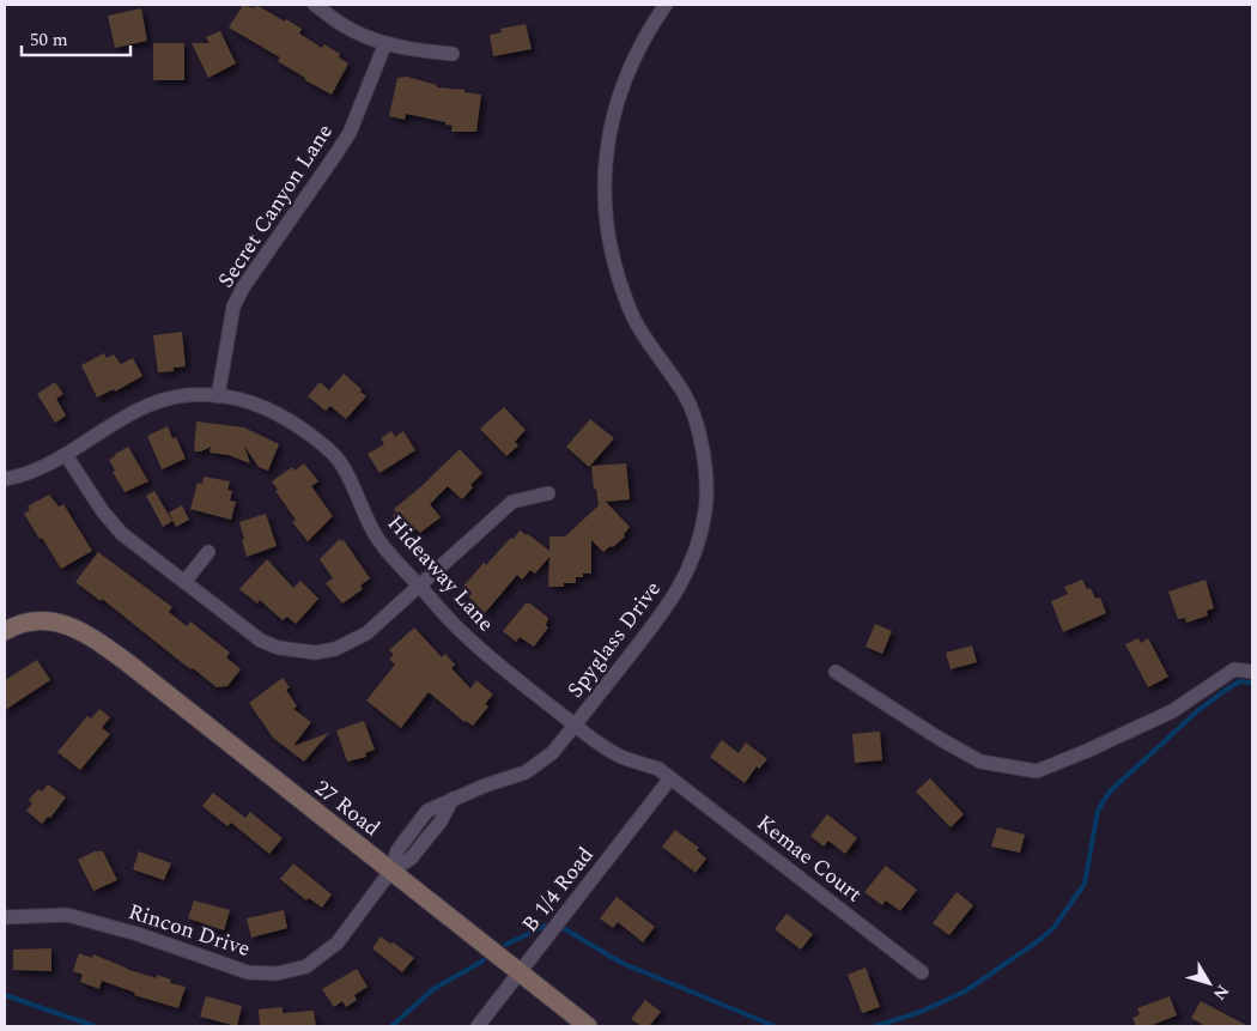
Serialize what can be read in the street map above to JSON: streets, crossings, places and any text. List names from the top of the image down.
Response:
{
  "streets": {
    "street": [
      "Secret Canyon Lane",
      "Hideaway Lane",
      "Spyglass Drive",
      "27 Road",
      "Kemae Court",
      "B 1/4 Road",
      "Rincon Drive"
    ]
  },
  "crossings": [
    ["Secret Canyon Lane", "Hideaway Lane"],
    ["Hideaway Lane", "Spyglass Drive"],
    ["Hideaway Lane", "Kemae Court"],
    ["Hideaway Lane", "B 1/4 Road"],
    ["Spyglass Drive", "27 Road"],
    ["Spyglass Drive", "Rincon Drive"],
    ["27 Road", "B 1/4 Road"],
    ["27 Road", "Rincon Drive"],
    ["Kemae Court", "B 1/4 Road"]
  ],
  "scale_bar": "50 m",
  "north": "bottom right"
}
